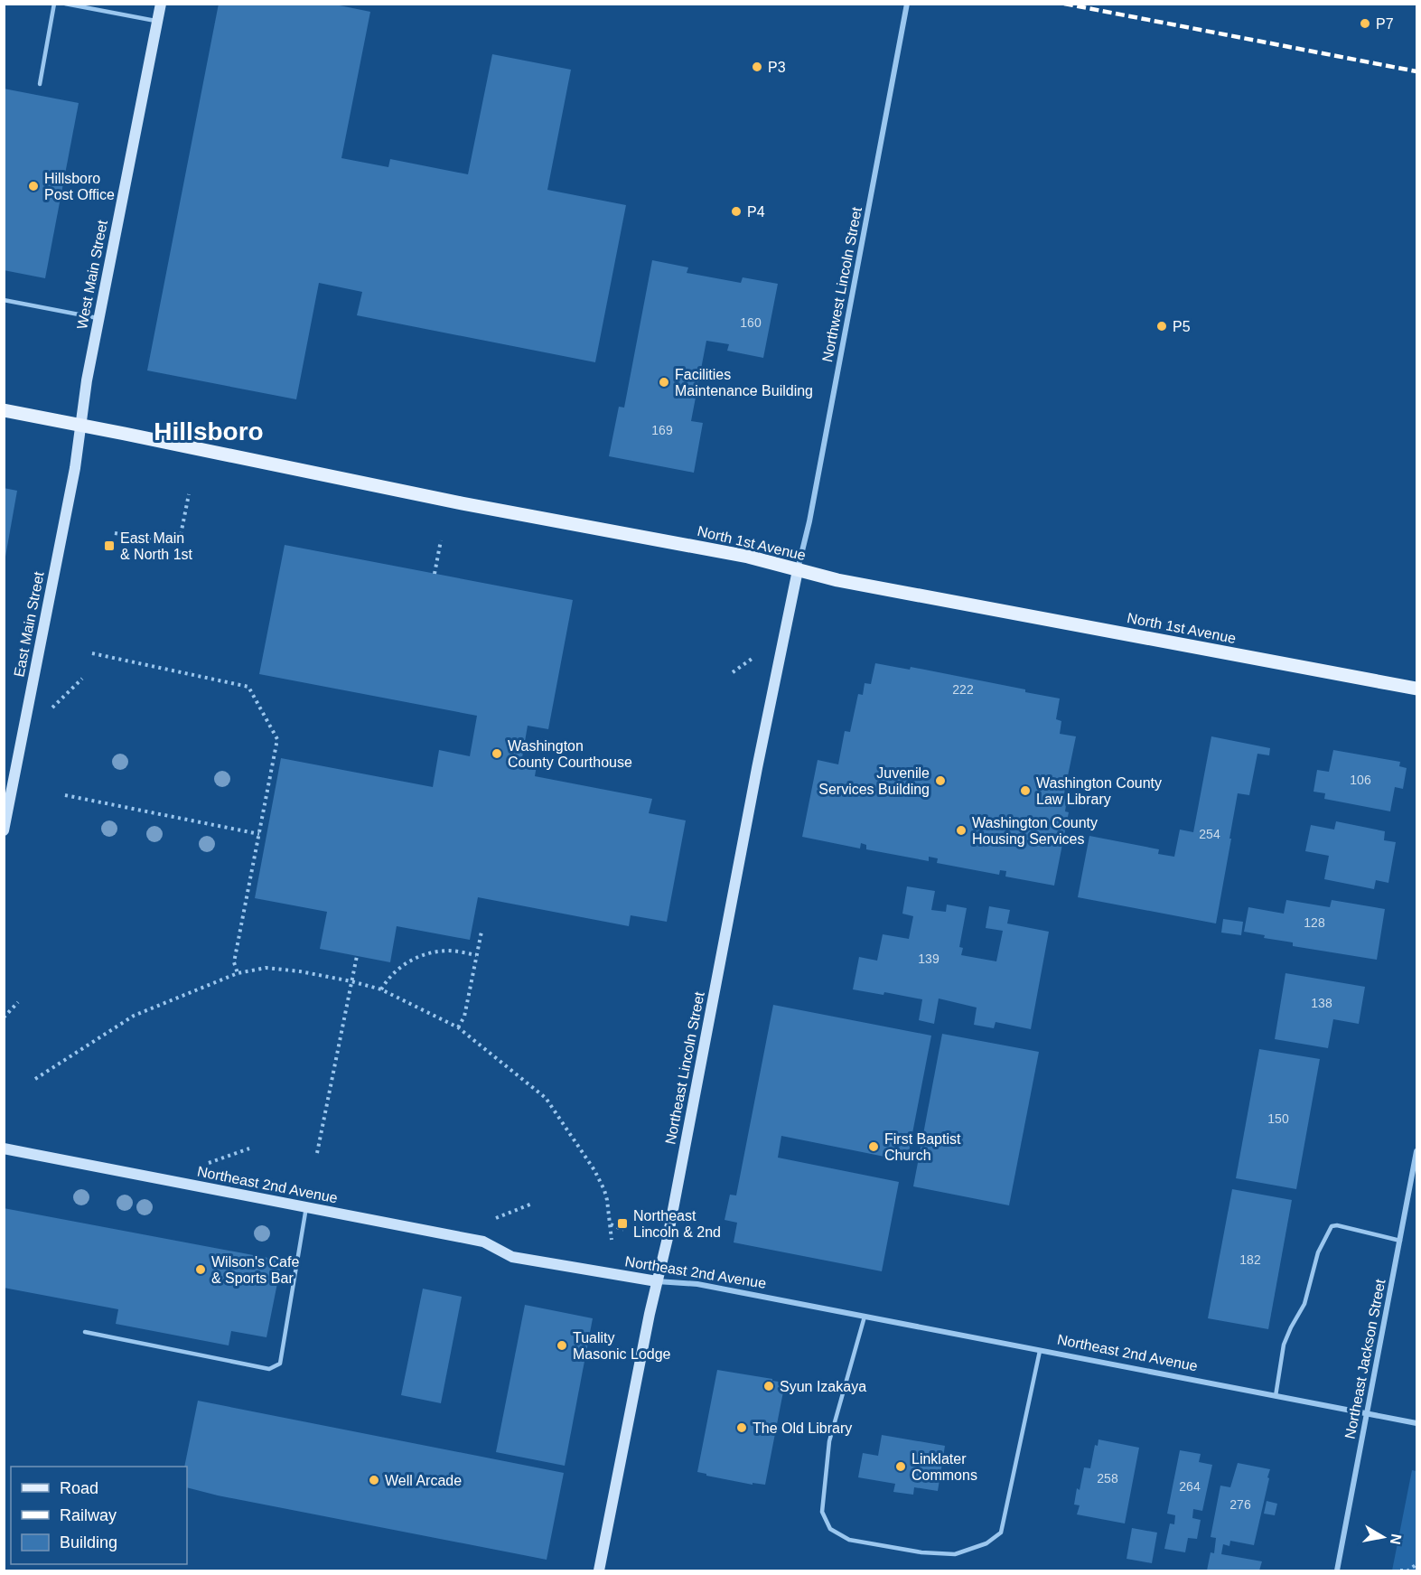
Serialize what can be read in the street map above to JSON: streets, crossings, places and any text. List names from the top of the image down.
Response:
{
  "streets": {
    "main road": ["North 1st Avenue"],
    "street": [
      "West Main Street",
      "Northwest Lincoln Street",
      "East Main Street",
      "Northeast Lincoln Street",
      "Northeast 2nd Avenue",
      "Northeast Jackson Street"
    ]
  },
  "crossings": [
    ["West Main Street", "North 1st Avenue"],
    ["West Main Street", "East Main Street"],
    ["Northwest Lincoln Street", "North 1st Avenue"],
    ["Northwest Lincoln Street", "Northeast Lincoln Street"],
    ["North 1st Avenue", "East Main Street"],
    ["North 1st Avenue", "Northeast Lincoln Street"],
    ["Northeast Lincoln Street", "Northeast 2nd Avenue"],
    ["Northeast 2nd Avenue", "Northeast Jackson Street"]
  ],
  "districts": ["Hillsboro"],
  "places": {
    "other": [
      "P7",
      "P3",
      "Hillsboro Post Office",
      "P4",
      "P5",
      "Facilities Maintenance Building",
      "Washington County Courthouse",
      "Juvenile Services Building",
      "Washington County Law Library",
      "Washington County Housing Services",
      "First Baptist Church",
      "Wilson's Cafe & Sports Bar",
      "Tuality Masonic Lodge",
      "Syun Izakaya",
      "The Old Library",
      "Linklater Commons",
      "Well Arcade"
    ],
    "transit": ["East Main & North 1st", "Northeast Lincoln & 2nd"]
  },
  "house_numbers": [
    "160",
    "169",
    "222",
    "106",
    "254",
    "128",
    "139",
    "138",
    "150",
    "182",
    "258",
    "264",
    "276"
  ],
  "legend": ["Road", "Railway", "Building"],
  "north": "right"
}
